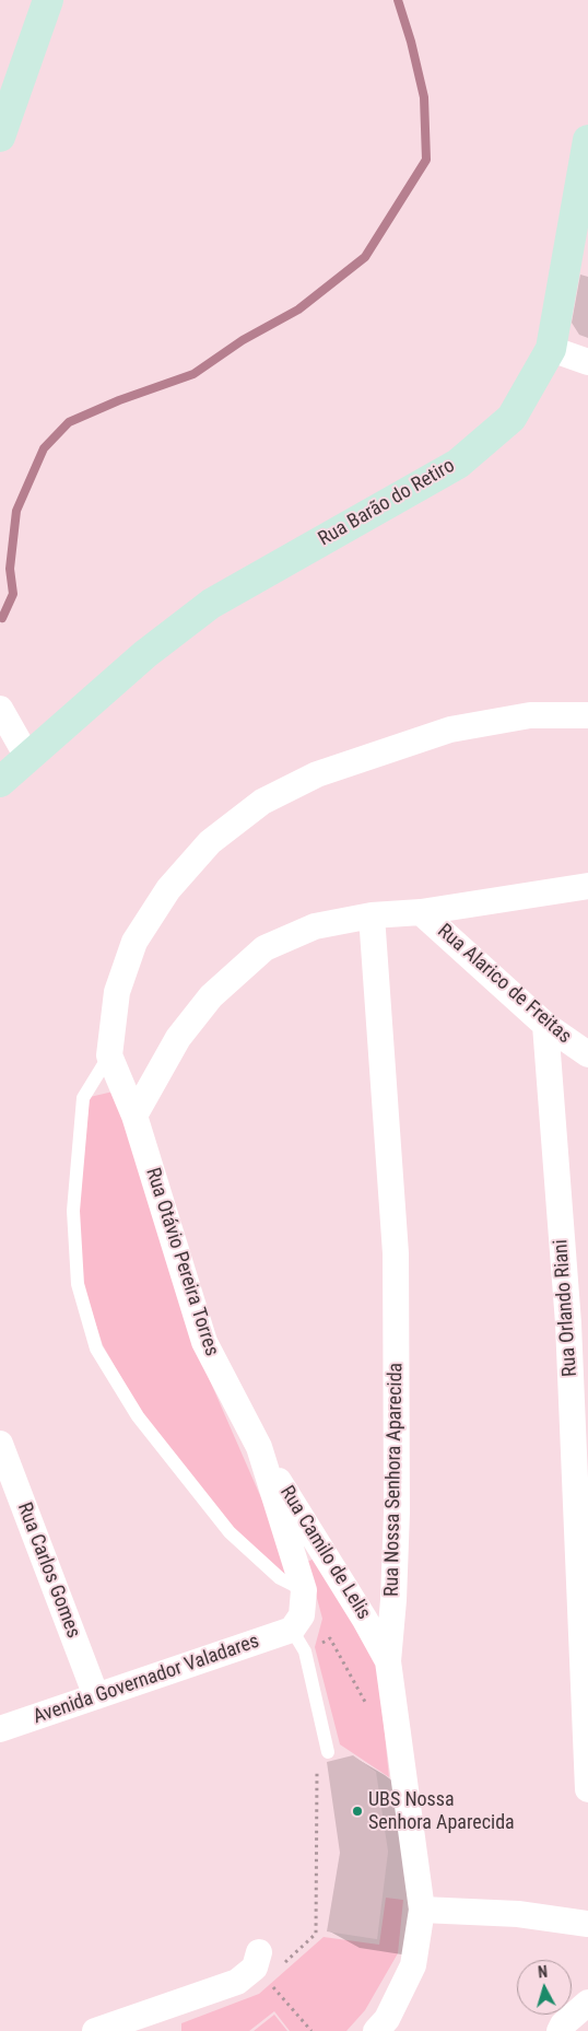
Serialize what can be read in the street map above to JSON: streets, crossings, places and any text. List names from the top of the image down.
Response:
{
  "streets": {
    "main road": ["Rua Barão do Retiro"],
    "street": [
      "Rua Alarico de Freitas",
      "Rua Otávio Pereira Torres",
      "Rua Orlando Riani",
      "Rua Nossa Senhora Aparecida",
      "Rua Camilo de Lelis",
      "Rua Carlos Gomes",
      "Avenida Governador Valadares"
    ]
  },
  "crossings": [
    ["Rua Alarico de Freitas", "Rua Orlando Riani"],
    ["Rua Otávio Pereira Torres", "Rua Camilo de Lelis"],
    ["Rua Otávio Pereira Torres", "Avenida Governador Valadares"],
    ["Rua Nossa Senhora Aparecida", "Rua Camilo de Lelis"],
    ["Rua Carlos Gomes", "Avenida Governador Valadares"]
  ],
  "places": ["UBS Nossa Senhora Aparecida"],
  "north": "top"
}
